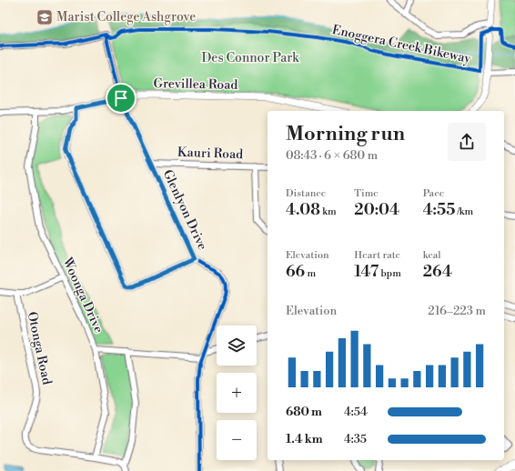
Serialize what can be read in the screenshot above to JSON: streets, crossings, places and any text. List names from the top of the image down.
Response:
{
  "streets": {
    "street": [
      "Grevillea Road",
      "Kauri Road",
      "Glenlyon Drive",
      "Woonga Drive",
      "Otonga Road"
    ],
    "cycle path": ["Enoggera Creek Bikeway"]
  },
  "crossings": [
    ["Grevillea Road", "Glenlyon Drive"],
    ["Grevillea Road", "Woonga Drive"],
    ["Kauri Road", "Glenlyon Drive"],
    ["Woonga Drive", "Otonga Road"]
  ],
  "parks": ["Des Connor Park"],
  "places": {
    "school or university": ["Marist College Ashgrove"]
  },
  "page": {
    "heading": ["Morning run", "08:43 · 6 × 680 m"],
    "stats": [
      ["Distance", "4.08 km"],
      ["Time", "20:04"],
      ["Pace", "4:55 /km"],
      ["Elevation", "66 m"],
      ["Heart rate", "147 bpm"],
      ["kcal", "264"]
    ],
    "chart": ["Elevation", "216–223 m"],
    "map_buttons": ["+", "−"],
    "list": [
      {
        "name": "680 m",
        "note": "4:54"
      },
      {
        "name": "1.4 km",
        "note": "4:35"
      }
    ]
  }
}
